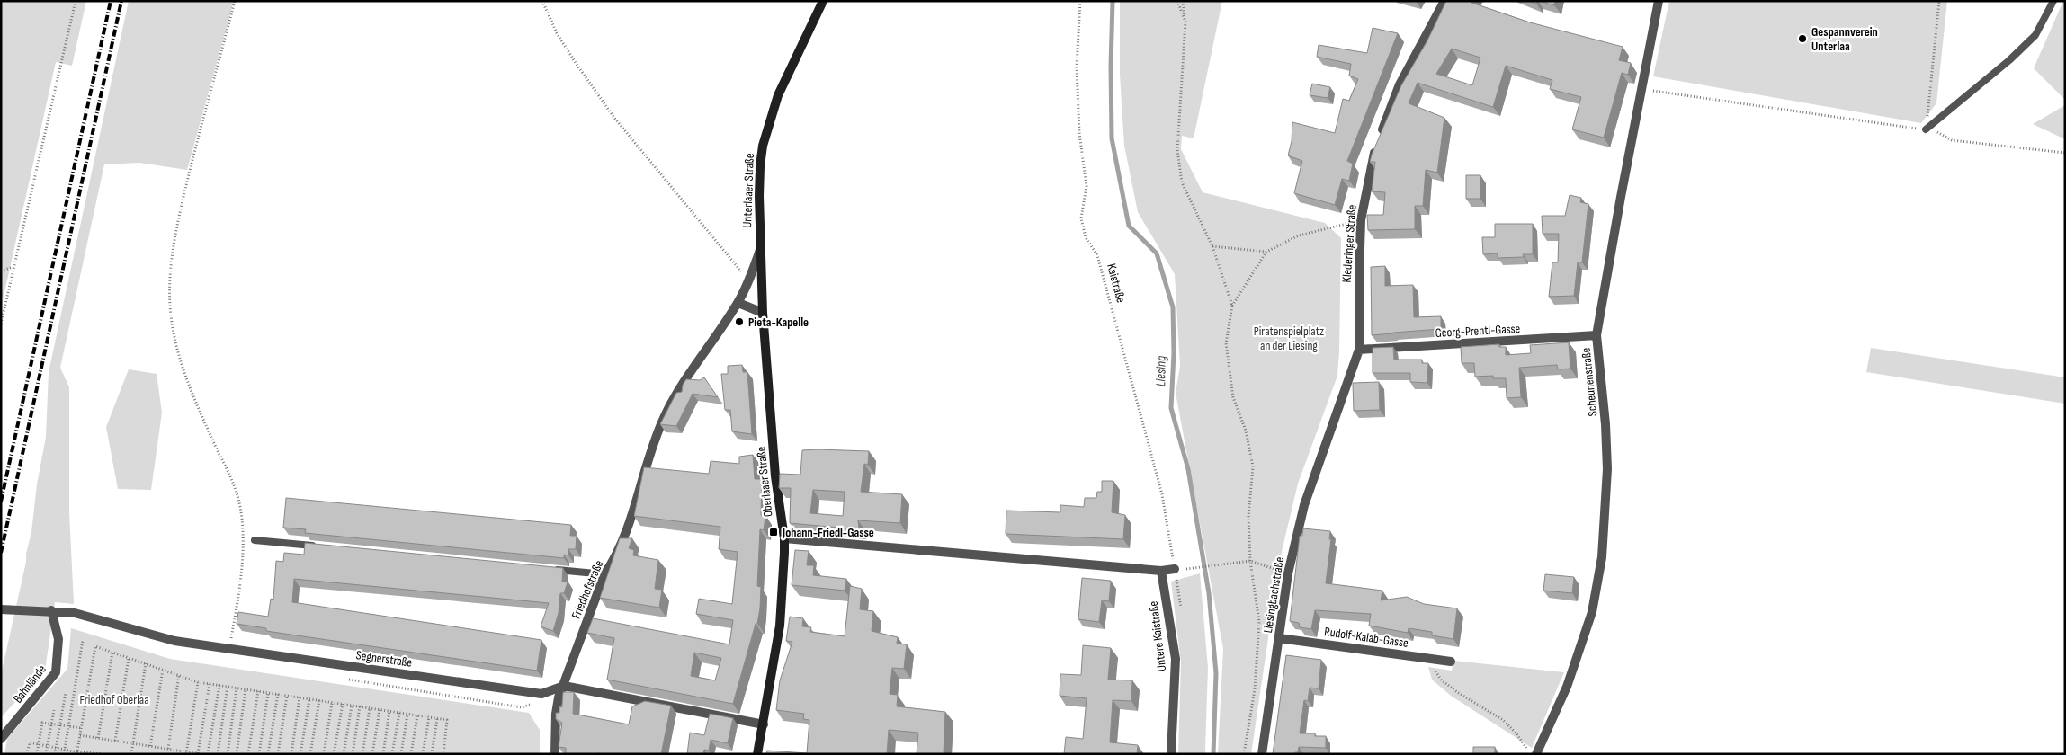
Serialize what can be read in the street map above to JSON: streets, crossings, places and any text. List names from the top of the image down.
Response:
{
  "streets": {
    "main road": ["Unterlaaer Straße", "Oberlaaer Straße"],
    "street": [
      "Klederinger Straße",
      "Georg-Prentl-Gasse",
      "Scheunenstraße",
      "Friedhofstraße",
      "Liesingbachstraße",
      "Untere Kaistraße",
      "Rudolf-Kalab-Gasse",
      "Segnerstraße",
      "Bahnlände"
    ],
    "path": ["Kaistraße"]
  },
  "crossings": [
    ["Unterlaaer Straße", "Oberlaaer Straße"],
    ["Unterlaaer Straße", "Friedhofstraße"],
    ["Klederinger Straße", "Georg-Prentl-Gasse"],
    ["Klederinger Straße", "Liesingbachstraße"],
    ["Georg-Prentl-Gasse", "Scheunenstraße"],
    ["Friedhofstraße", "Segnerstraße"],
    ["Liesingbachstraße", "Rudolf-Kalab-Gasse"],
    ["Segnerstraße", "Bahnlände"]
  ],
  "water": ["Liesing"],
  "parks": ["Piratenspielplatz an der Liesing", "Friedhof Oberlaa"],
  "places": {
    "other": ["Gespannverein Unterlaa", "Pieta-Kapelle"],
    "transit": ["Johann-Friedl-Gasse"]
  }
}
